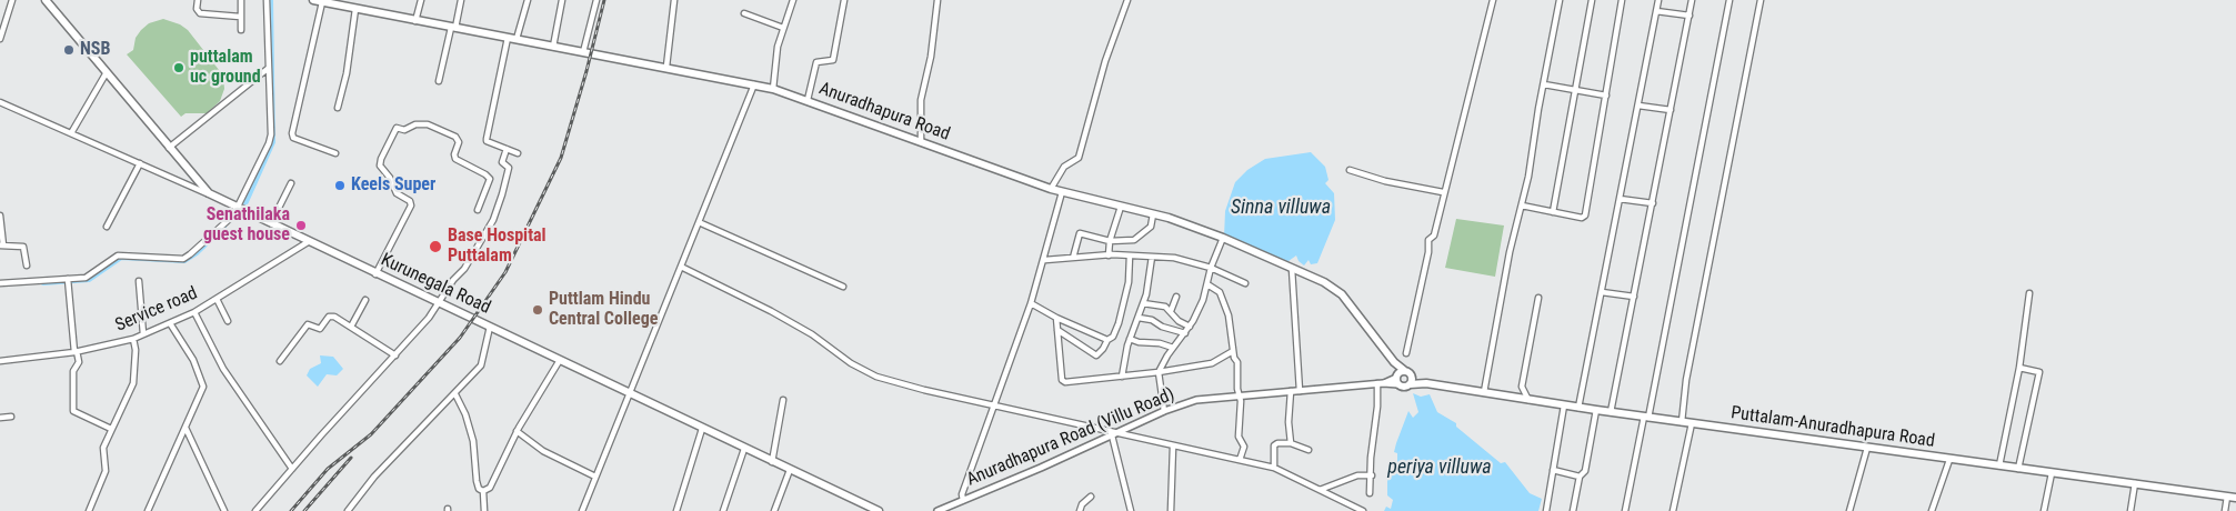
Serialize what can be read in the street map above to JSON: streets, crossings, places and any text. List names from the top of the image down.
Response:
{
  "streets": {
    "highway": ["Anuradhapura Road", "Kurunegala Road", "Puttalam-Anuradhapura Road"],
    "main road": ["Anuradhapura Road (Villu Road)"],
    "street": ["Service road"]
  },
  "crossings": [
    ["Anuradhapura Road", "Puttalam-Anuradhapura Road"],
    ["Anuradhapura Road", "Anuradhapura Road (Villu Road)"],
    ["Kurunegala Road", "Service road"]
  ],
  "water": ["Sinna villuwa", "periya villuwa"],
  "places": [
    "NSB",
    "puttalam uc ground",
    "Keels Super",
    "Senathilaka guest house",
    "Base Hospital Puttalam",
    "Puttlam Hindu Central College"
  ]
}
